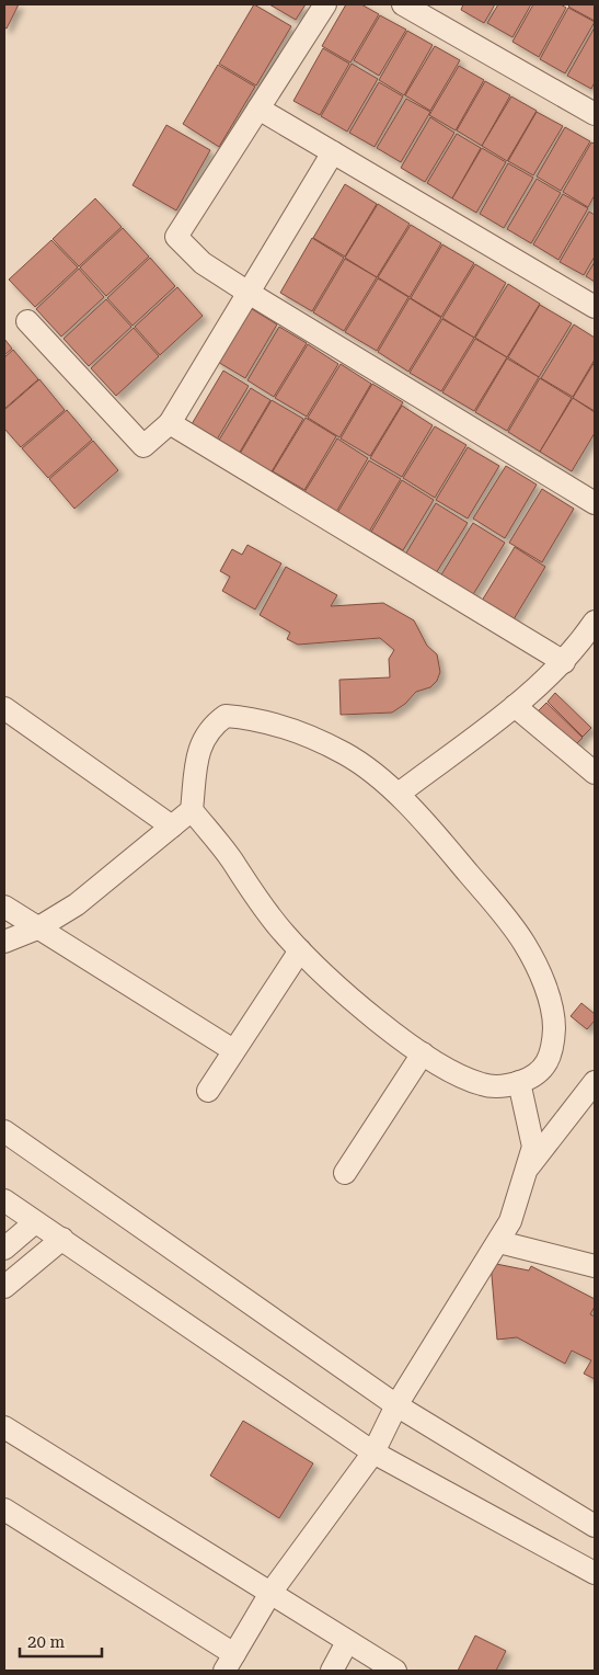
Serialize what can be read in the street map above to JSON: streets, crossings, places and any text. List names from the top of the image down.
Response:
{
  "scale_bar": "20 m"
}
